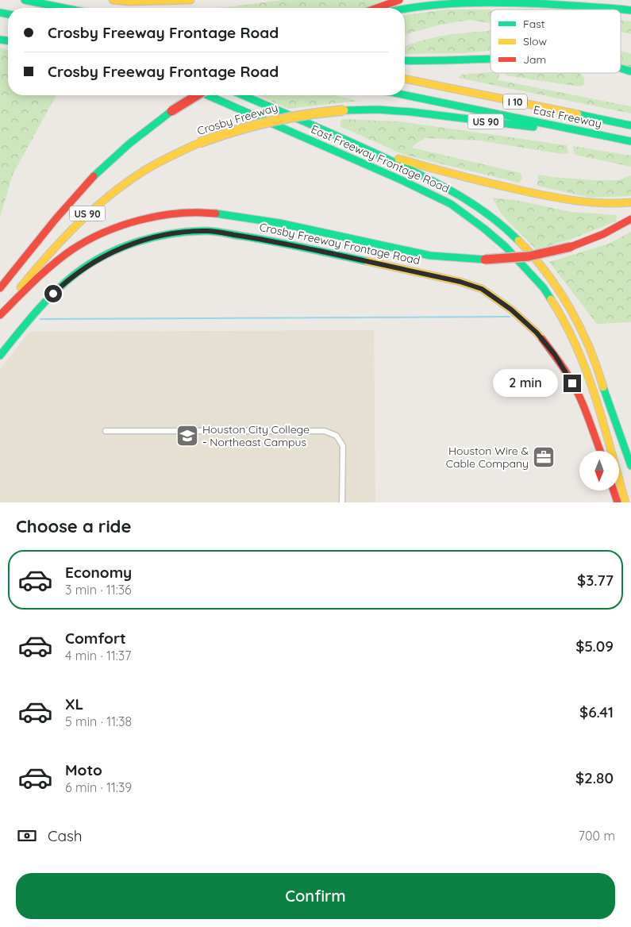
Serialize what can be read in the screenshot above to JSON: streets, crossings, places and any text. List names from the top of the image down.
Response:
{
  "streets": {
    "main road": [
      "I 10",
      "East Freeway",
      "Crosby Freeway",
      "US 90",
      "East Freeway Frontage Road",
      "Crosby Freeway Frontage Road"
    ]
  },
  "crossings": [
    ["East Freeway", "Crosby Freeway"]
  ],
  "places": {
    "school or university": ["Houston City College - Northeast Campus"],
    "office": ["Houston Wire & Cable Company"]
  },
  "legend": ["Fast", "Slow", "Jam"],
  "north": "bottom",
  "page": {
    "banner": ["Crosby Freeway Frontage Road", "Crosby Freeway Frontage Road"],
    "bubble": "2 min",
    "heading": "Choose a ride",
    "list": [
      {
        "name": "Economy",
        "note": "3 min · 11:36",
        "value": "$3.77"
      },
      {
        "name": "Comfort",
        "note": "4 min · 11:37",
        "value": "$5.09"
      },
      {
        "name": "XL",
        "note": "5 min · 11:38",
        "value": "$6.41"
      },
      {
        "name": "Moto",
        "note": "6 min · 11:39",
        "value": "$2.80"
      }
    ],
    "pay": ["Cash", "700 m"],
    "buttons": "Confirm"
  }
}
